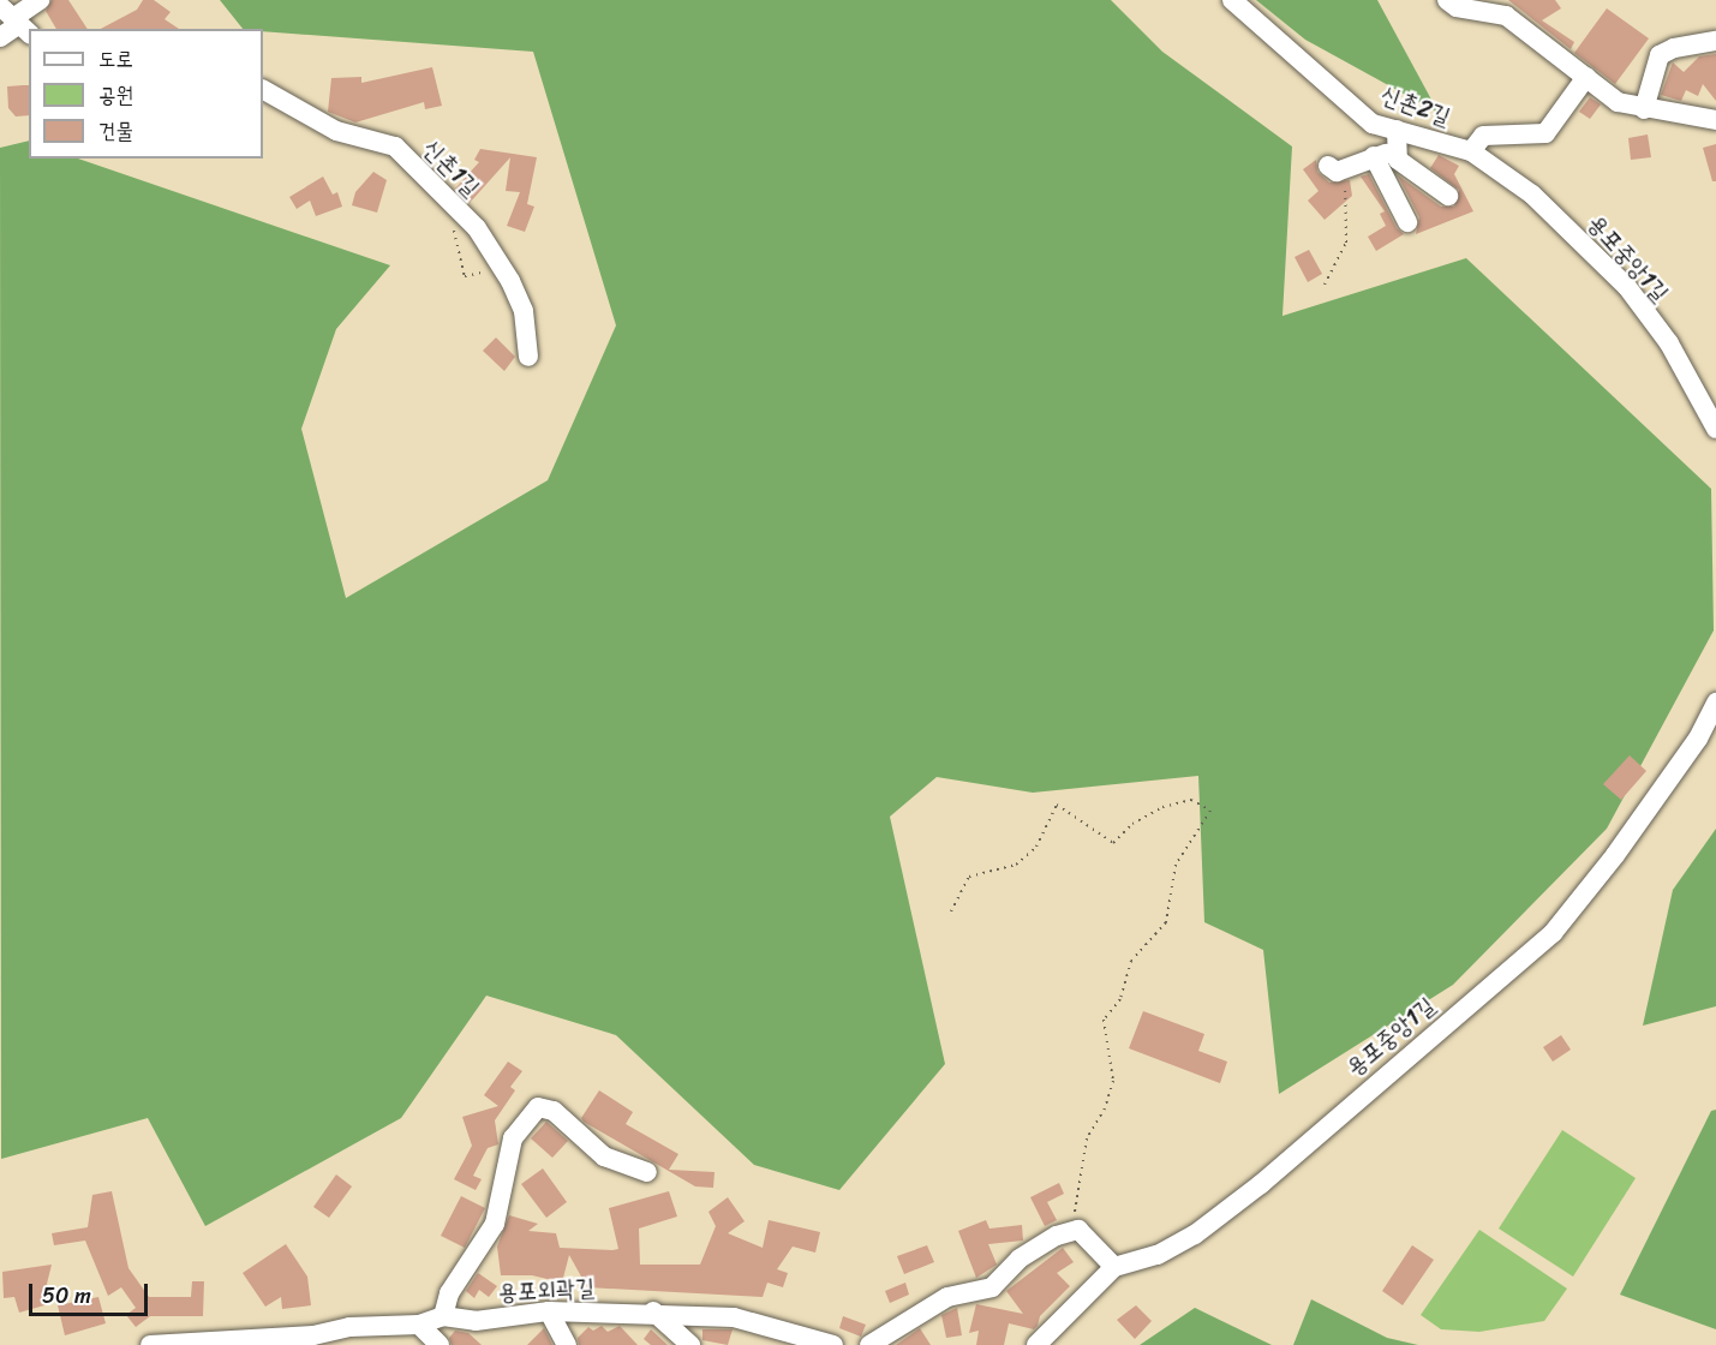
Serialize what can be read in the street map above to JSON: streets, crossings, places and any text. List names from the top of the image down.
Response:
{
  "streets": {
    "street": [
      "신촌2길",
      "신촌1길",
      "용포중앙1길",
      "용포외곽길"
    ]
  },
  "crossings": [
    ["신촌2길", "용포중앙1길"]
  ],
  "legend": ["도로", "공원", "건물"],
  "scale_bar": "50 m"
}
